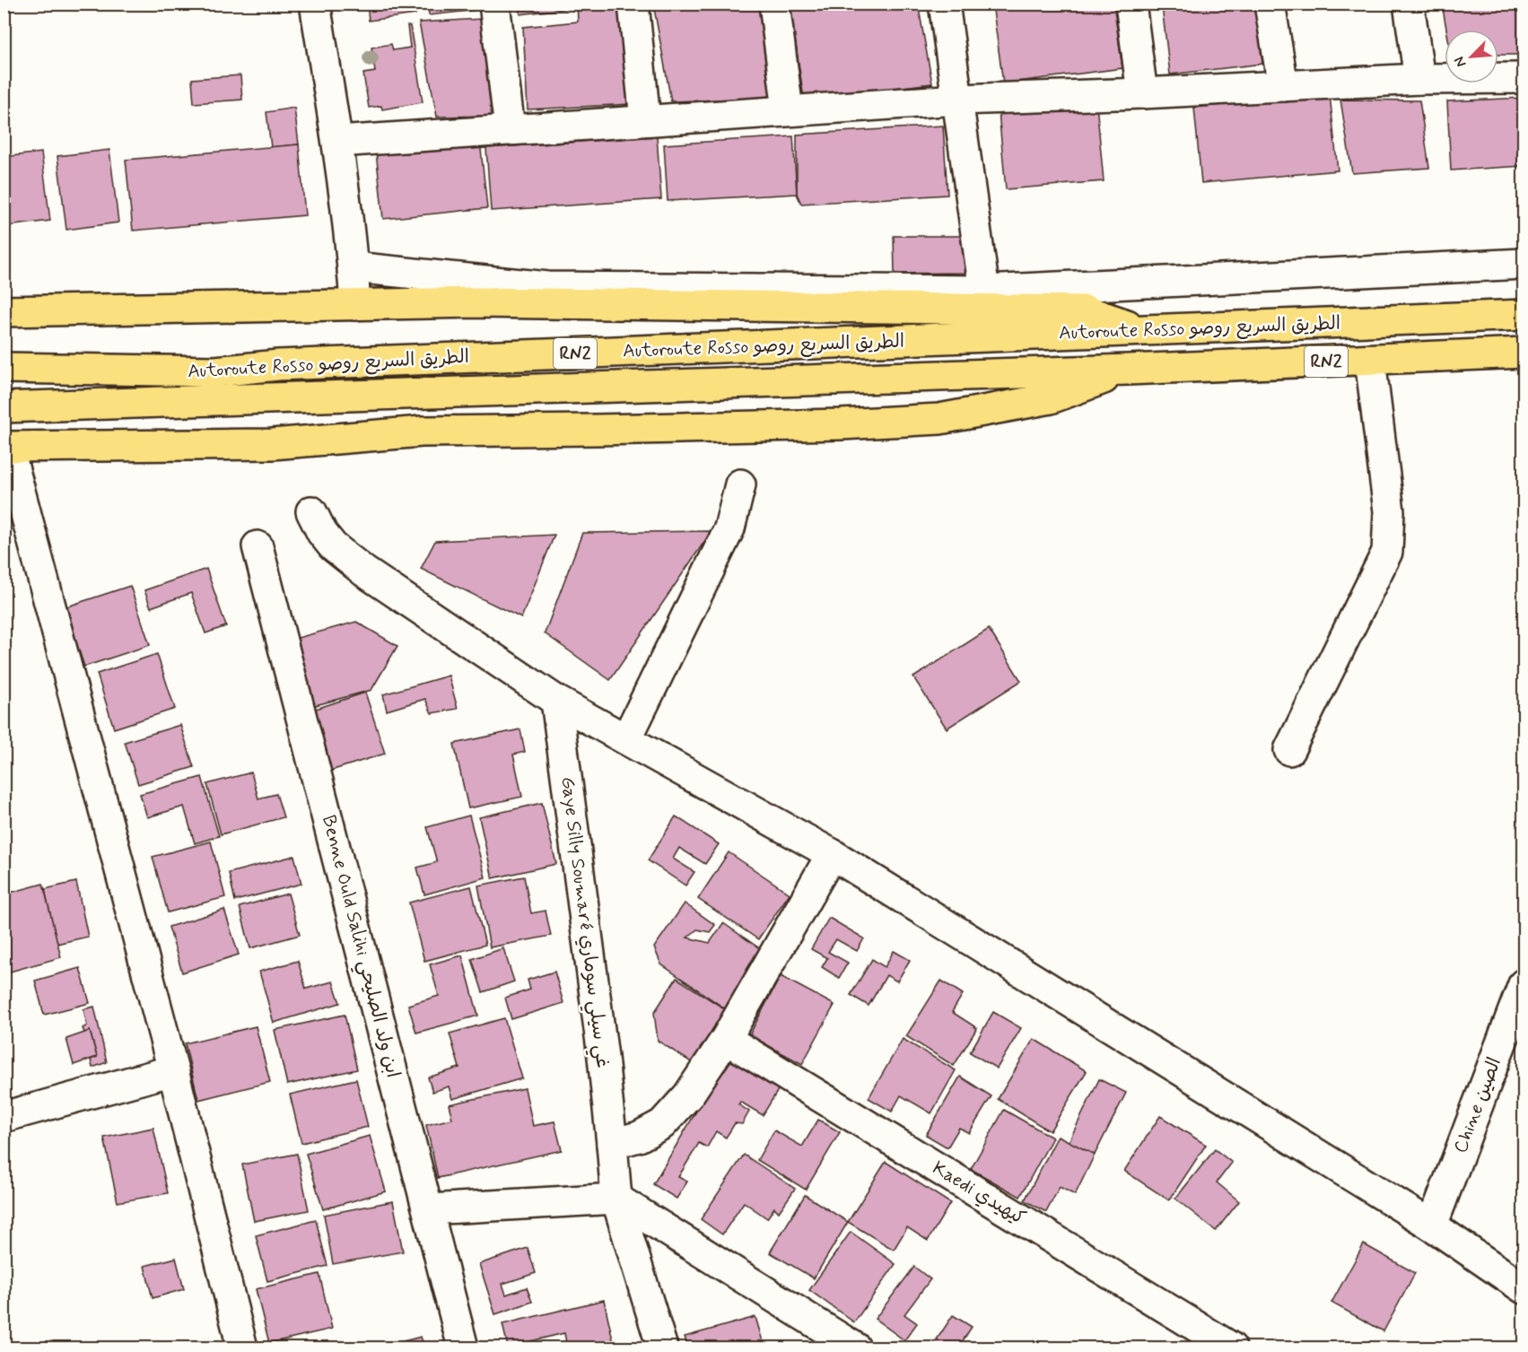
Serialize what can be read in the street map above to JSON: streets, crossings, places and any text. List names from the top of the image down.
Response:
{
  "streets": {
    "highway": ["Autoroute Rosso الطريق السريع روصو", "RN2"],
    "street": [
      "Gaye Silly Soumaré غي سيلي سوماري",
      "Benne Ould Salihi ابن ولد الصليحي",
      "Chine الصين",
      "Kaedi كيهيدي"
    ]
  },
  "north": "bottom left"
}
